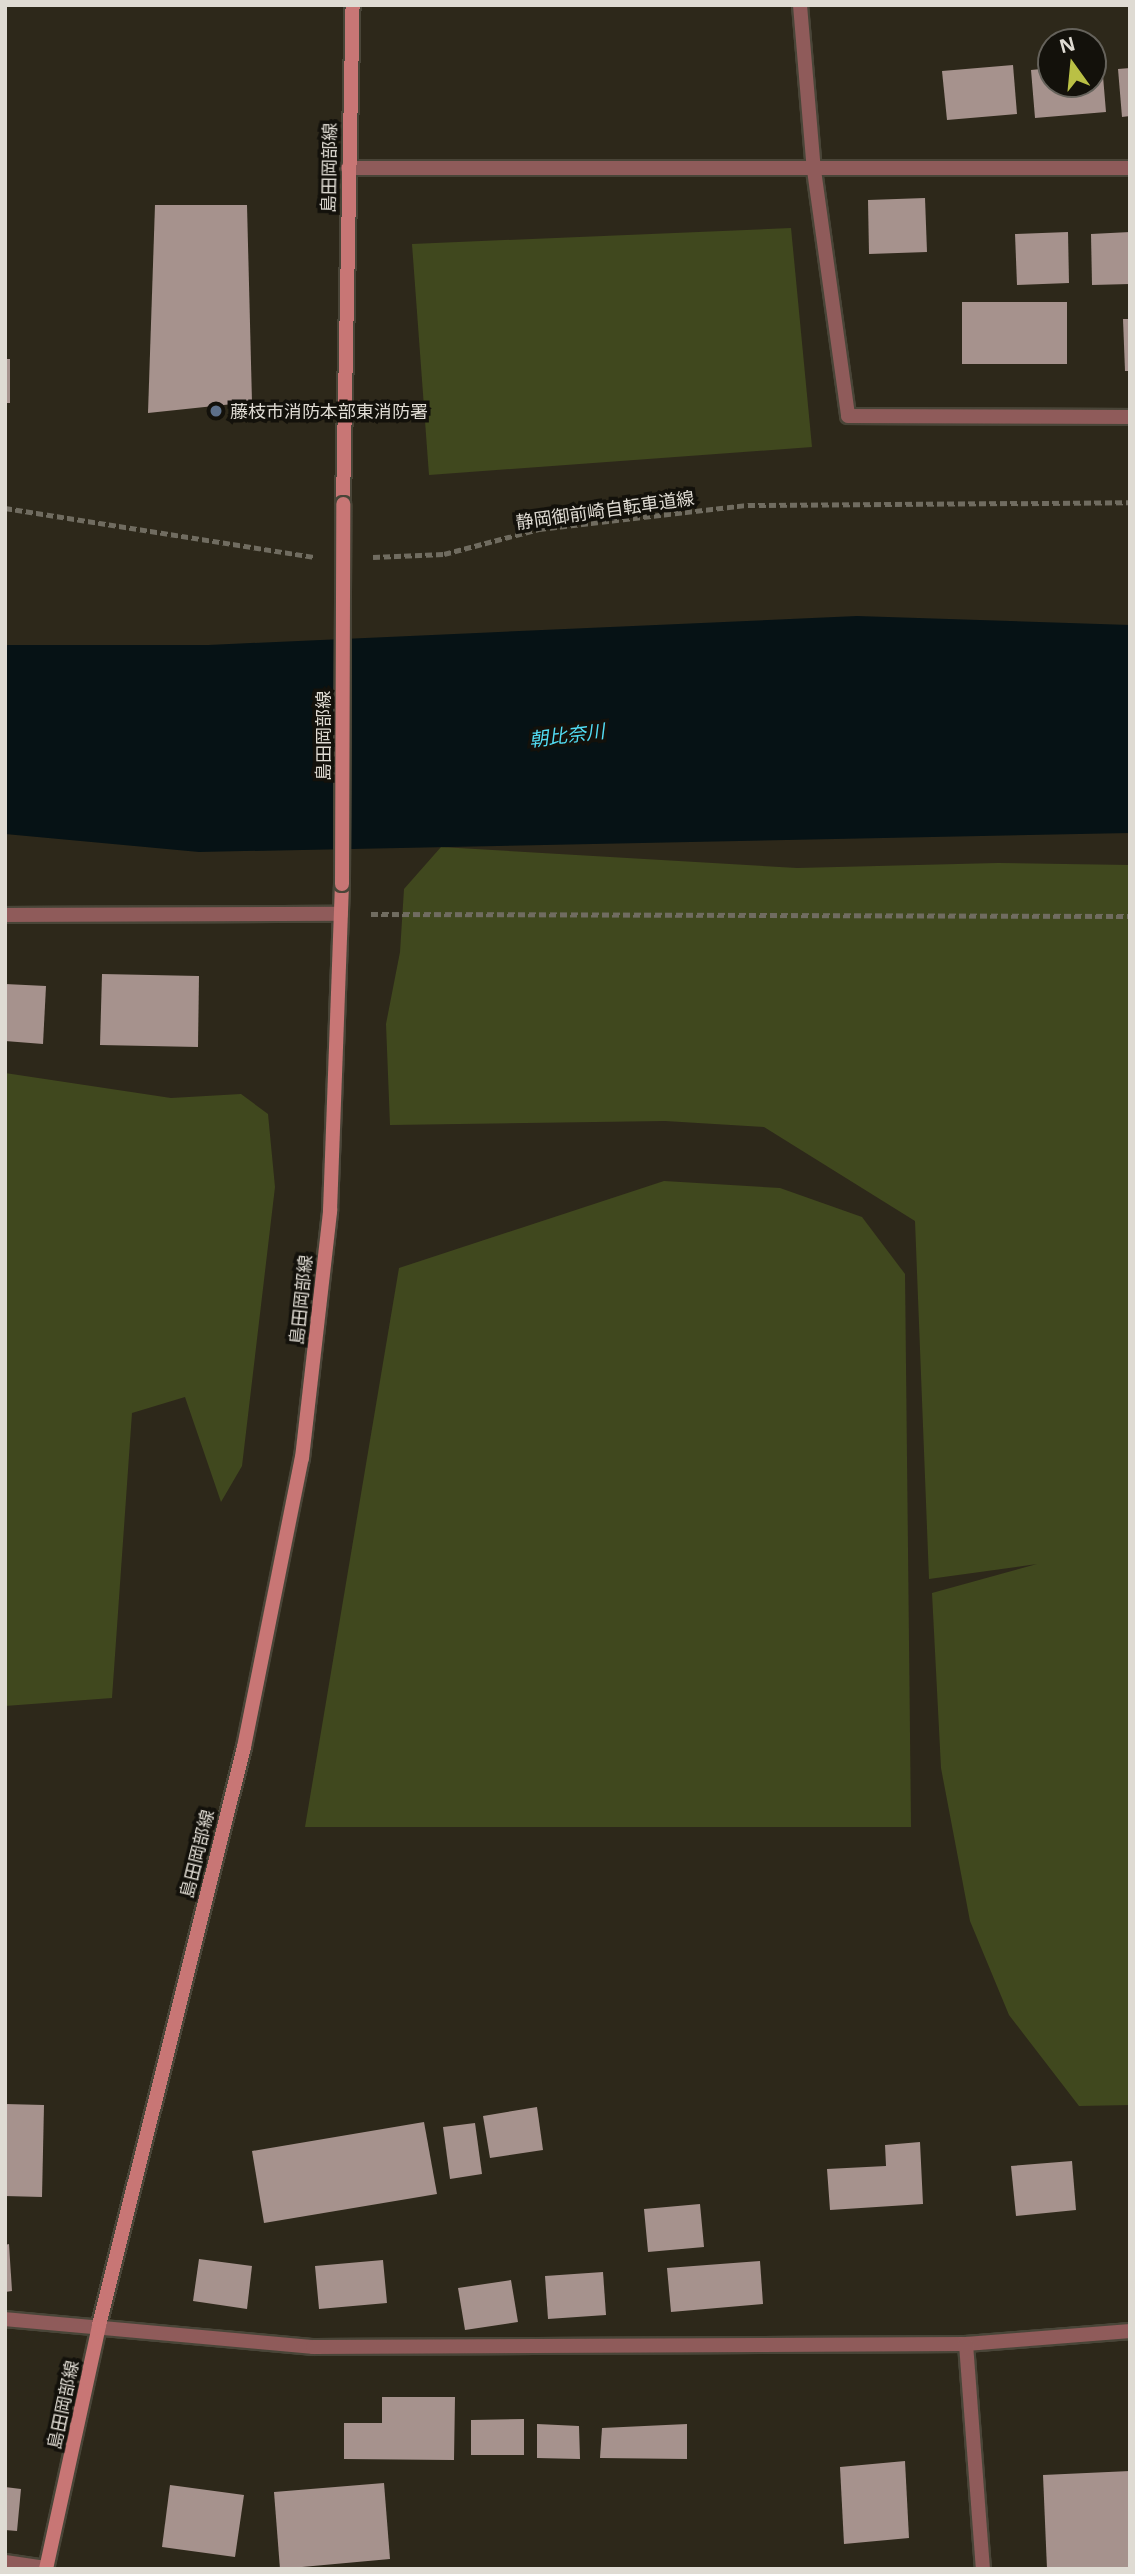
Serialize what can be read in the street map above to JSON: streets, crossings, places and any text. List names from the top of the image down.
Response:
{
  "streets": {
    "main road": ["島田岡部線"],
    "path": ["静岡御前崎自転車道線"]
  },
  "water": ["朝比奈川"],
  "places": ["藤枝市消防本部東消防署"],
  "north": "top"
}
